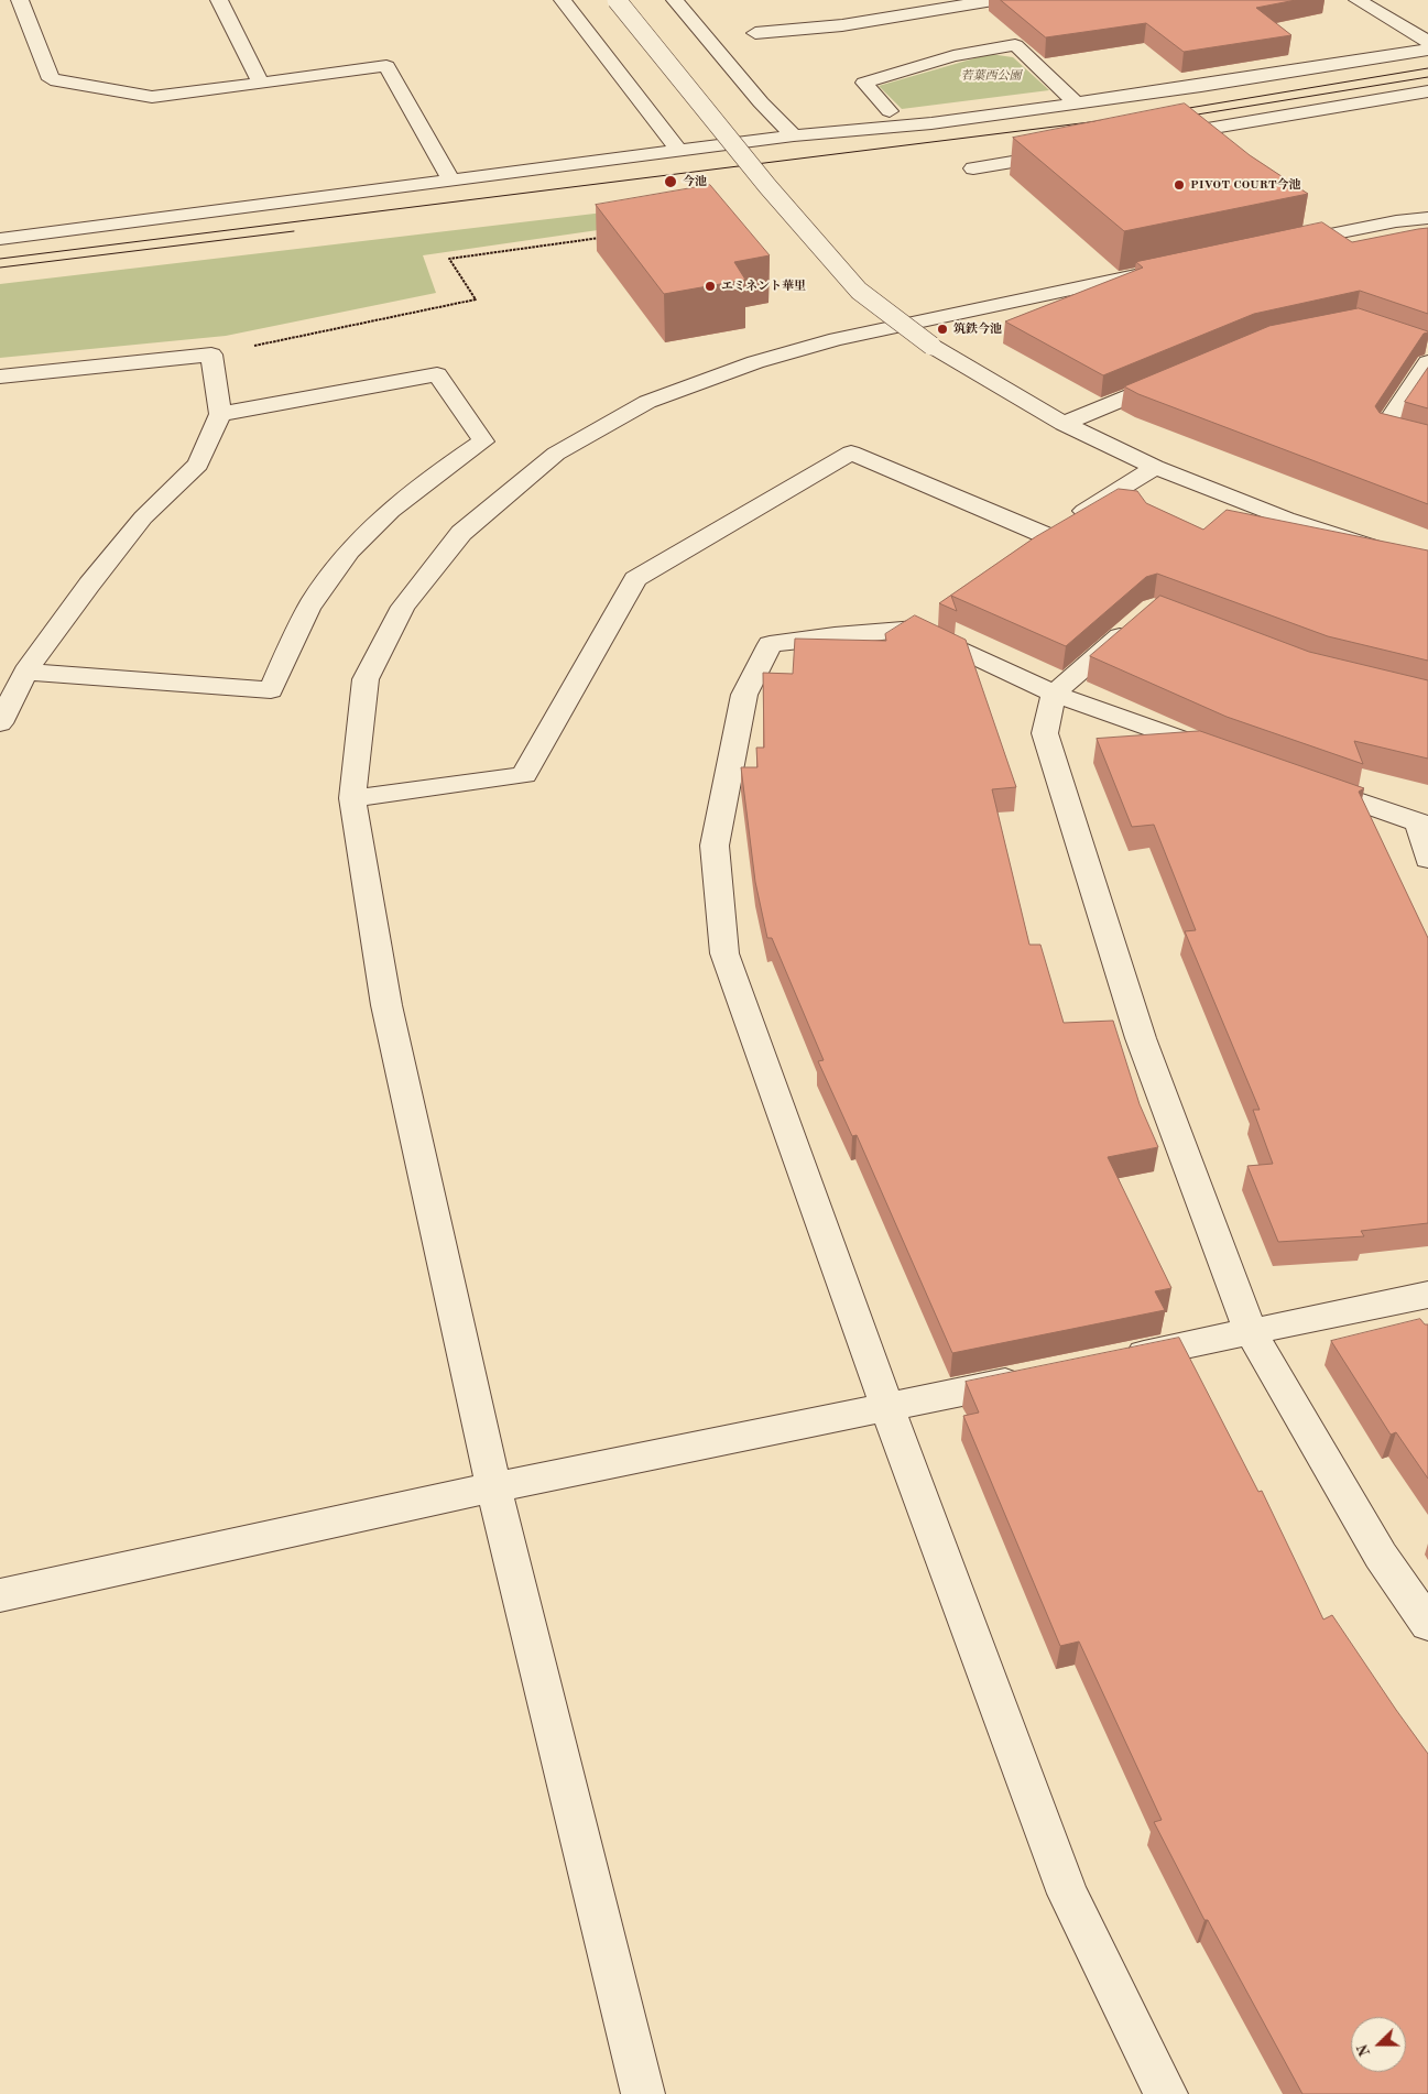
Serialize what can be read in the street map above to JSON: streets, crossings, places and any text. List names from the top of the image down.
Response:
{
  "parks": ["若葉西公園"],
  "places": [
    "今池",
    "PIVOT COURT今池",
    "エミネント華里",
    "筑鉄今池"
  ],
  "north": "left"
}
